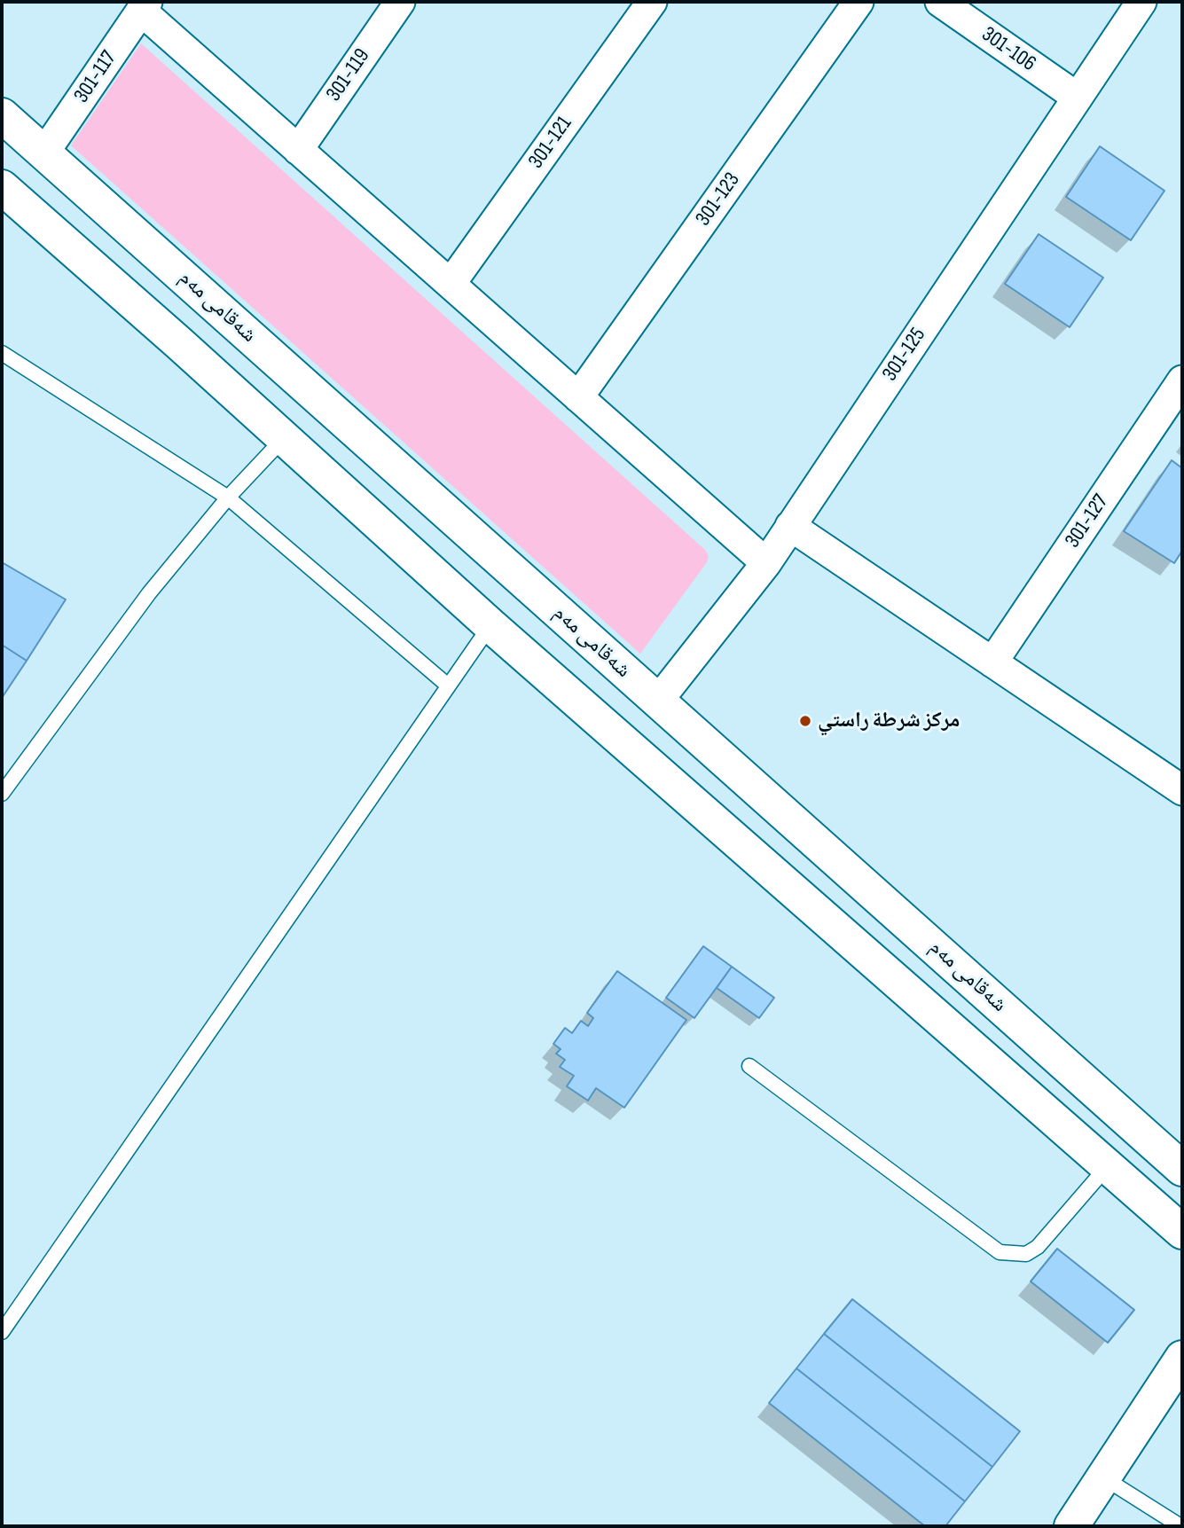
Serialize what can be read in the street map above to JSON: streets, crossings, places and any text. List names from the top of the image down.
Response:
{
  "streets": {
    "street": [
      "301-106",
      "301-119",
      "301-117",
      "301-121",
      "301-123",
      "شەقامی مەم",
      "301-125",
      "301-127"
    ]
  },
  "crossings": [
    ["301-106", "301-125"],
    ["301-117", "شەقامی مەم"],
    ["شەقامی مەم", "301-125"]
  ],
  "places": ["مركز شرطة راستي"]
}
